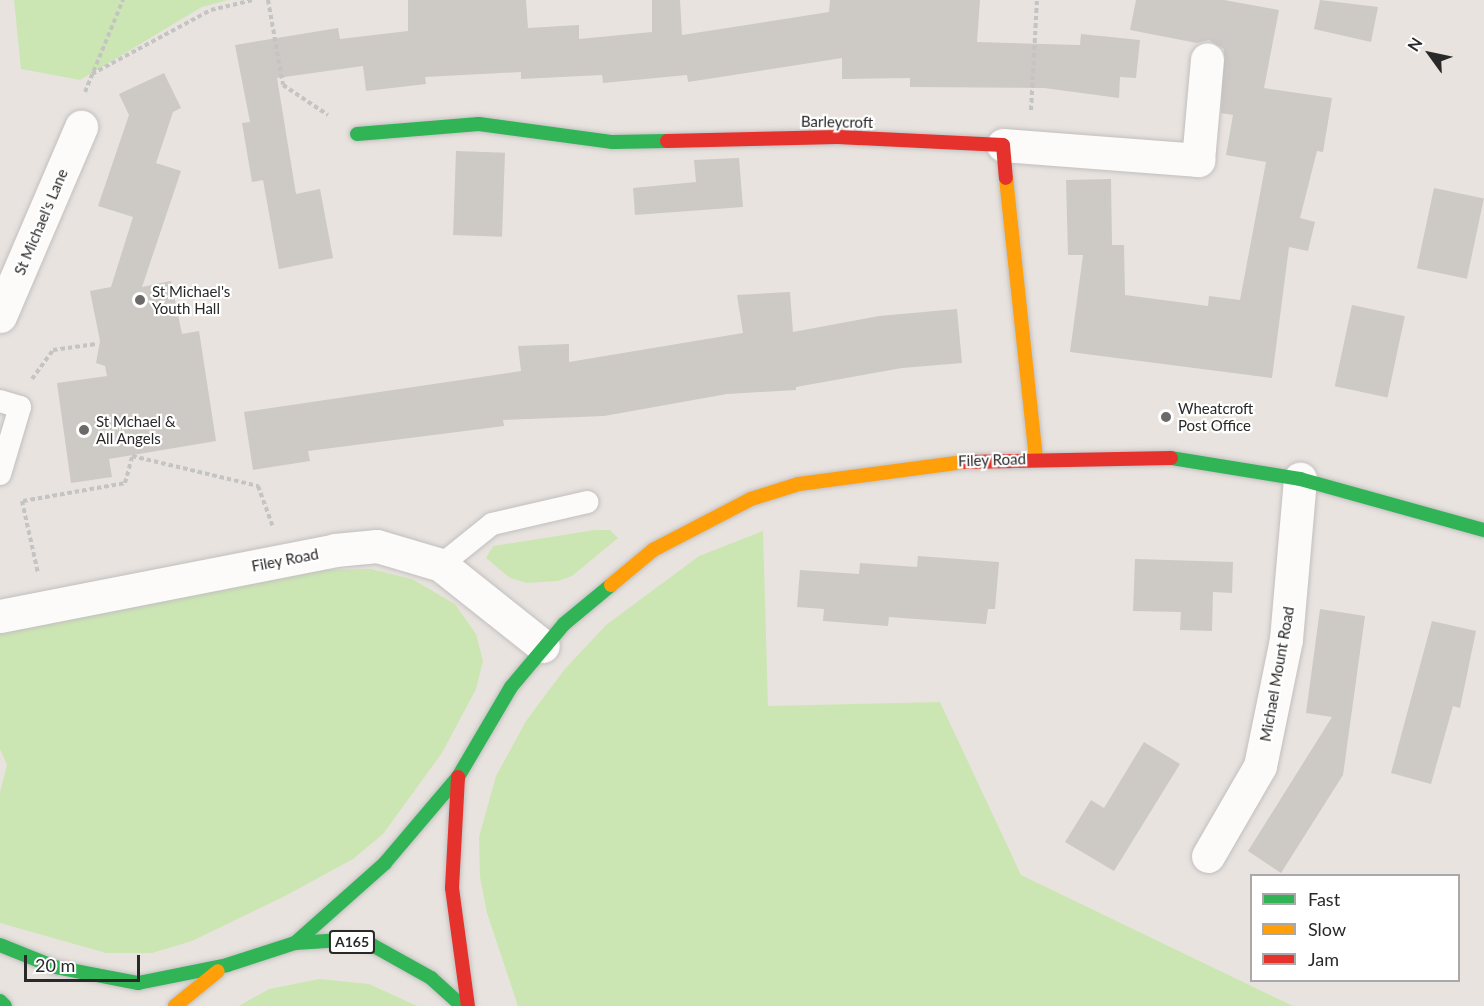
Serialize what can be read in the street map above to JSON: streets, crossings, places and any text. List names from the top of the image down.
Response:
{
  "streets": {
    "main road": ["Barleycroft", "Filey Road", "A165"],
    "street": ["St Michael's Lane", "Michael Mount Road"]
  },
  "crossings": [
    ["Filey Road", "Michael Mount Road"]
  ],
  "places": ["St Michael's Youth Hall", "Wheatcroft Post Office", "St Mchael & All Angels"],
  "legend": ["Fast", "Slow", "Jam"],
  "scale_bar": "20 m",
  "north": "top left"
}
